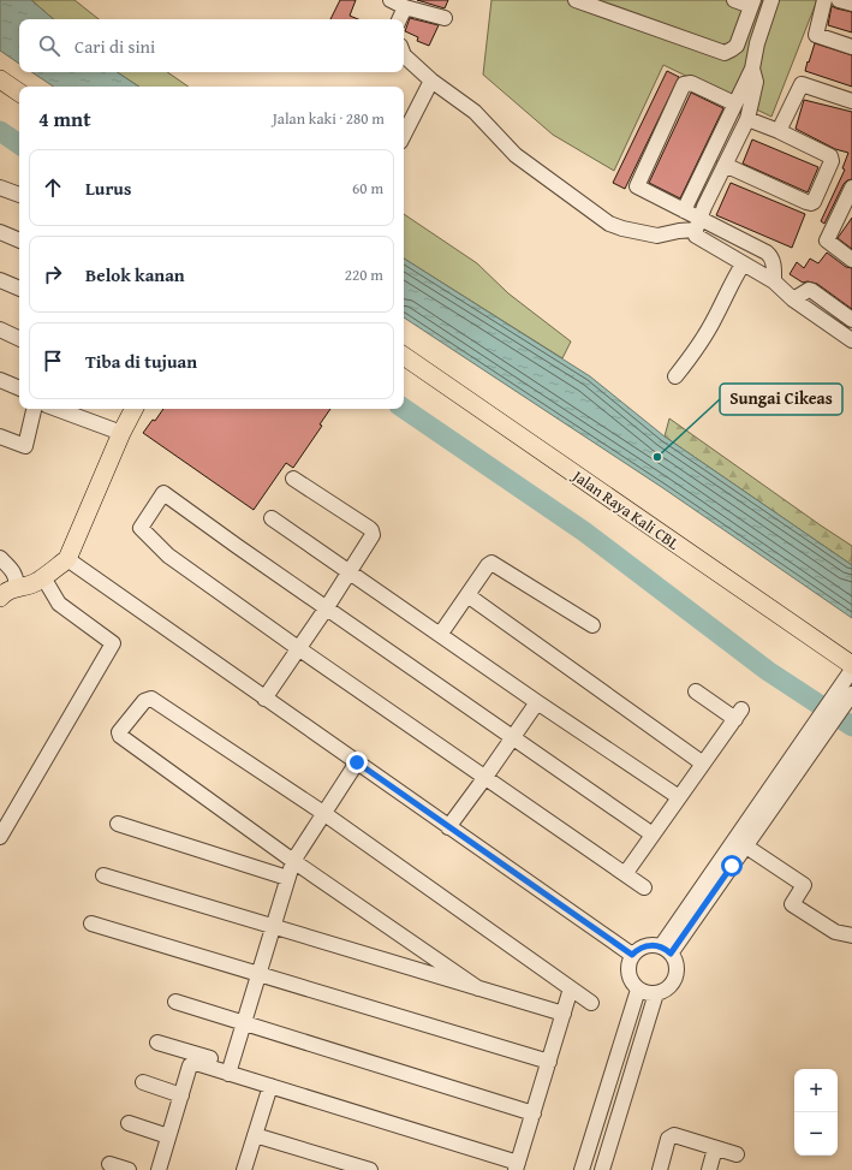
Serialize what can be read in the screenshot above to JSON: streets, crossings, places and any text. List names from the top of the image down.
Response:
{
  "streets": {
    "main road": ["Jalan Raya Kali CBL"]
  },
  "places": ["Sungai Cikeas"],
  "page": {
    "search": "Cari di sini",
    "heading": ["4 mnt", "Jalan kaki · 280 m"],
    "list": [
      ["Lurus", "60 m"],
      ["Belok kanan", "220 m"],
      "Tiba di tujuan"
    ],
    "map_buttons": ["+", "−"]
  }
}
